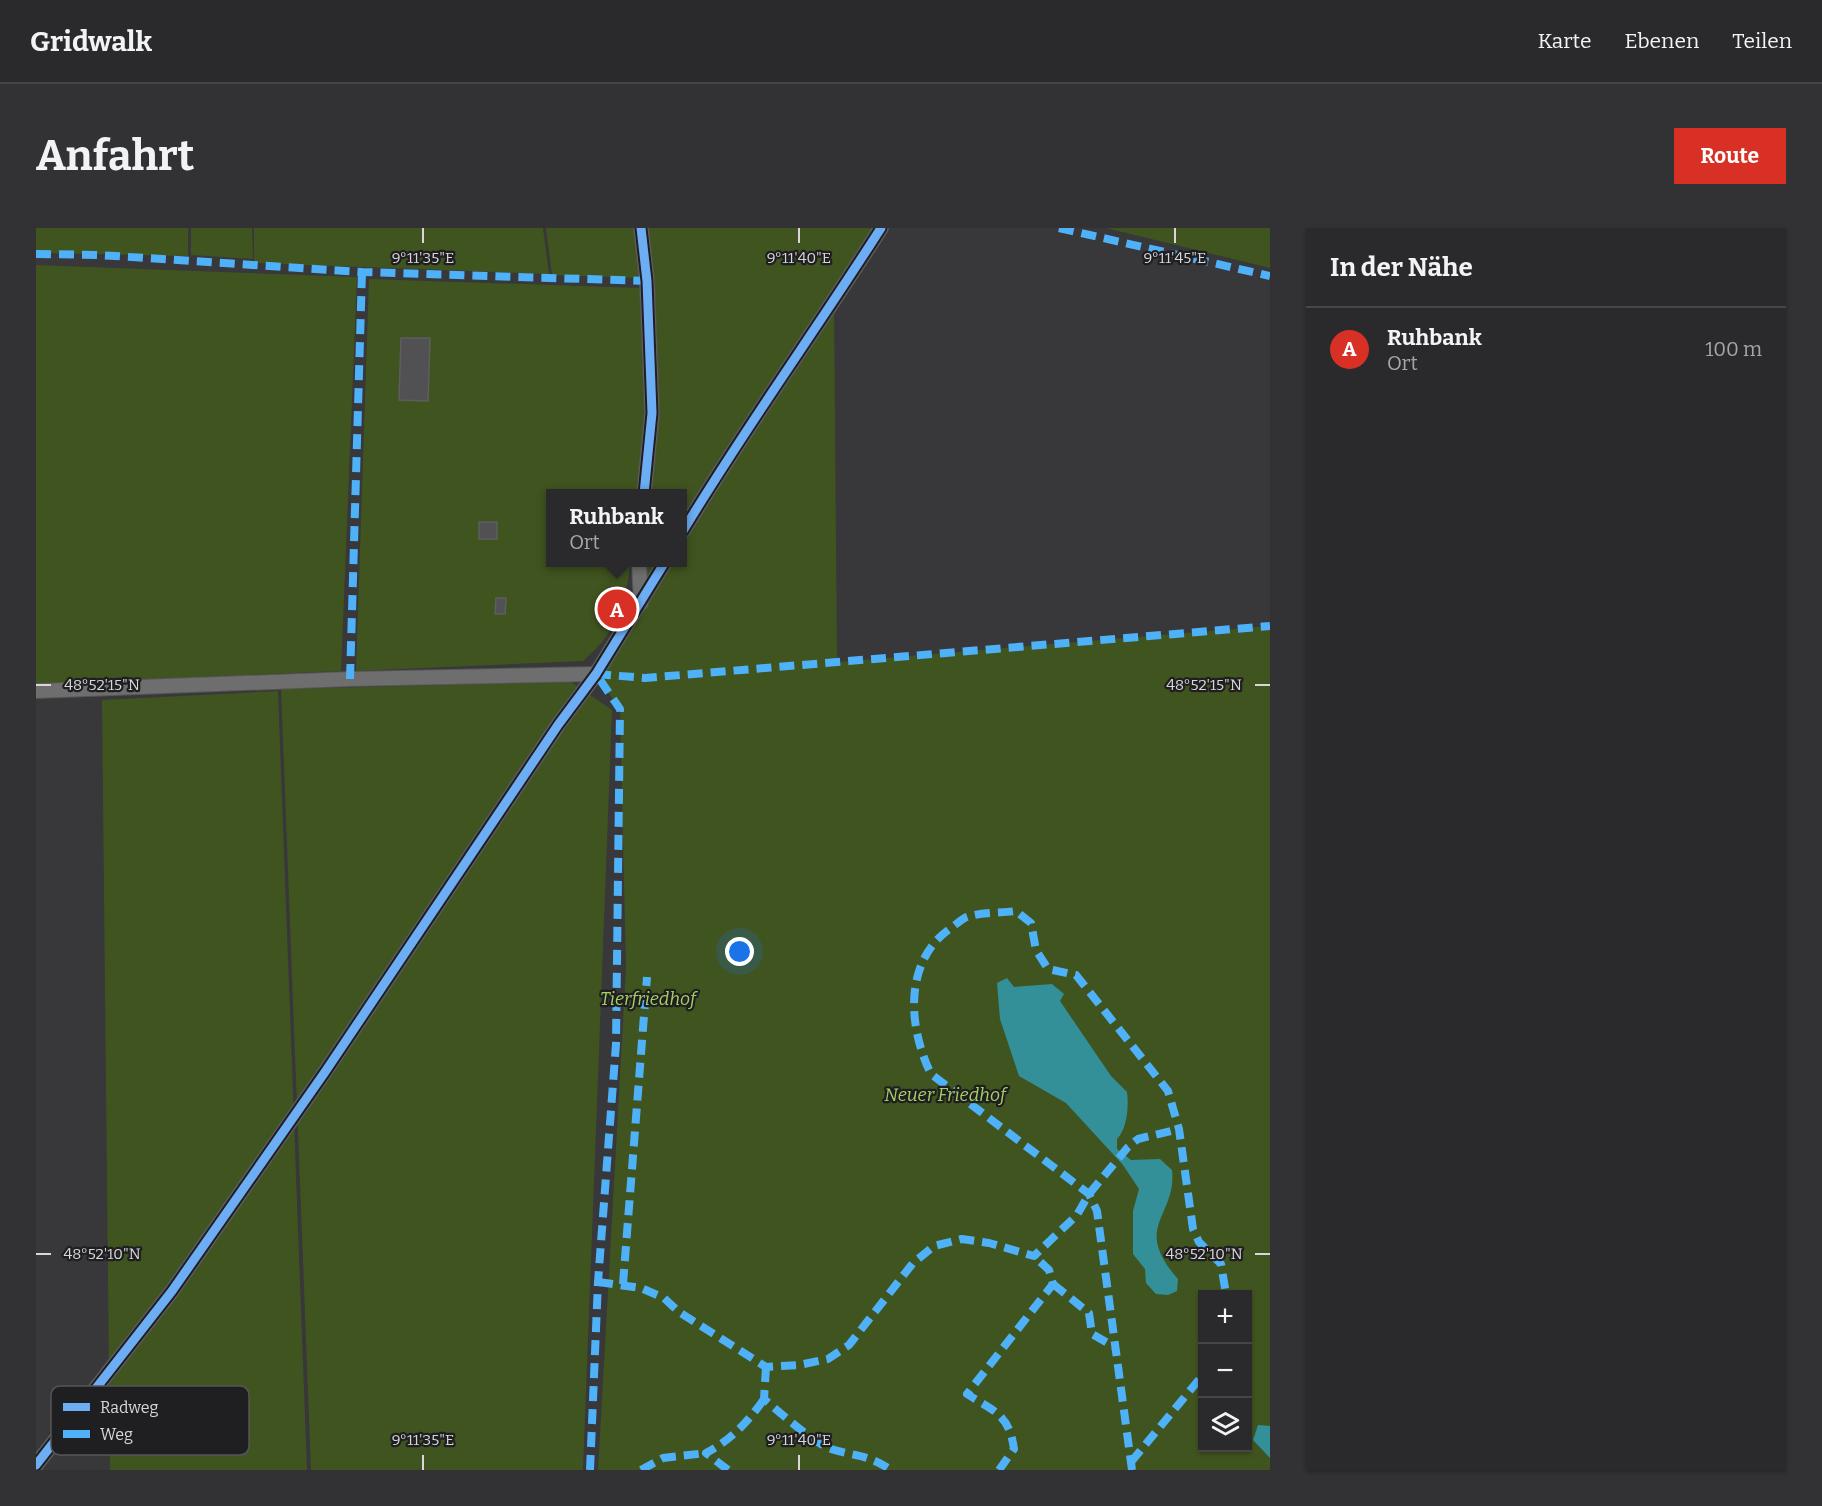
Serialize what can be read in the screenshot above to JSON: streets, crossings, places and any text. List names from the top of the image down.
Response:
{
  "parks": ["Tierfriedhof", "Neuer Friedhof"],
  "legend": ["Radweg", "Weg"],
  "page": {
    "header": "Gridwalk",
    "nav": ["Karte", "Ebenen", "Teilen"],
    "buttons": "Route",
    "title": "Anfahrt",
    "heading": "In der Nähe",
    "list": [
      {
        "mark": "A",
        "name": "Ruhbank",
        "note": "Ort",
        "value": "100 m"
      }
    ],
    "popup": ["Ruhbank", "Ort"],
    "pins": "A",
    "map_buttons": ["+", "−"]
  },
  "coordinates": [
    "9°11'35\"E",
    "9°11'40\"E",
    "9°11'45\"E",
    "48°52'15\"N",
    "48°52'10\"N"
  ]
}
